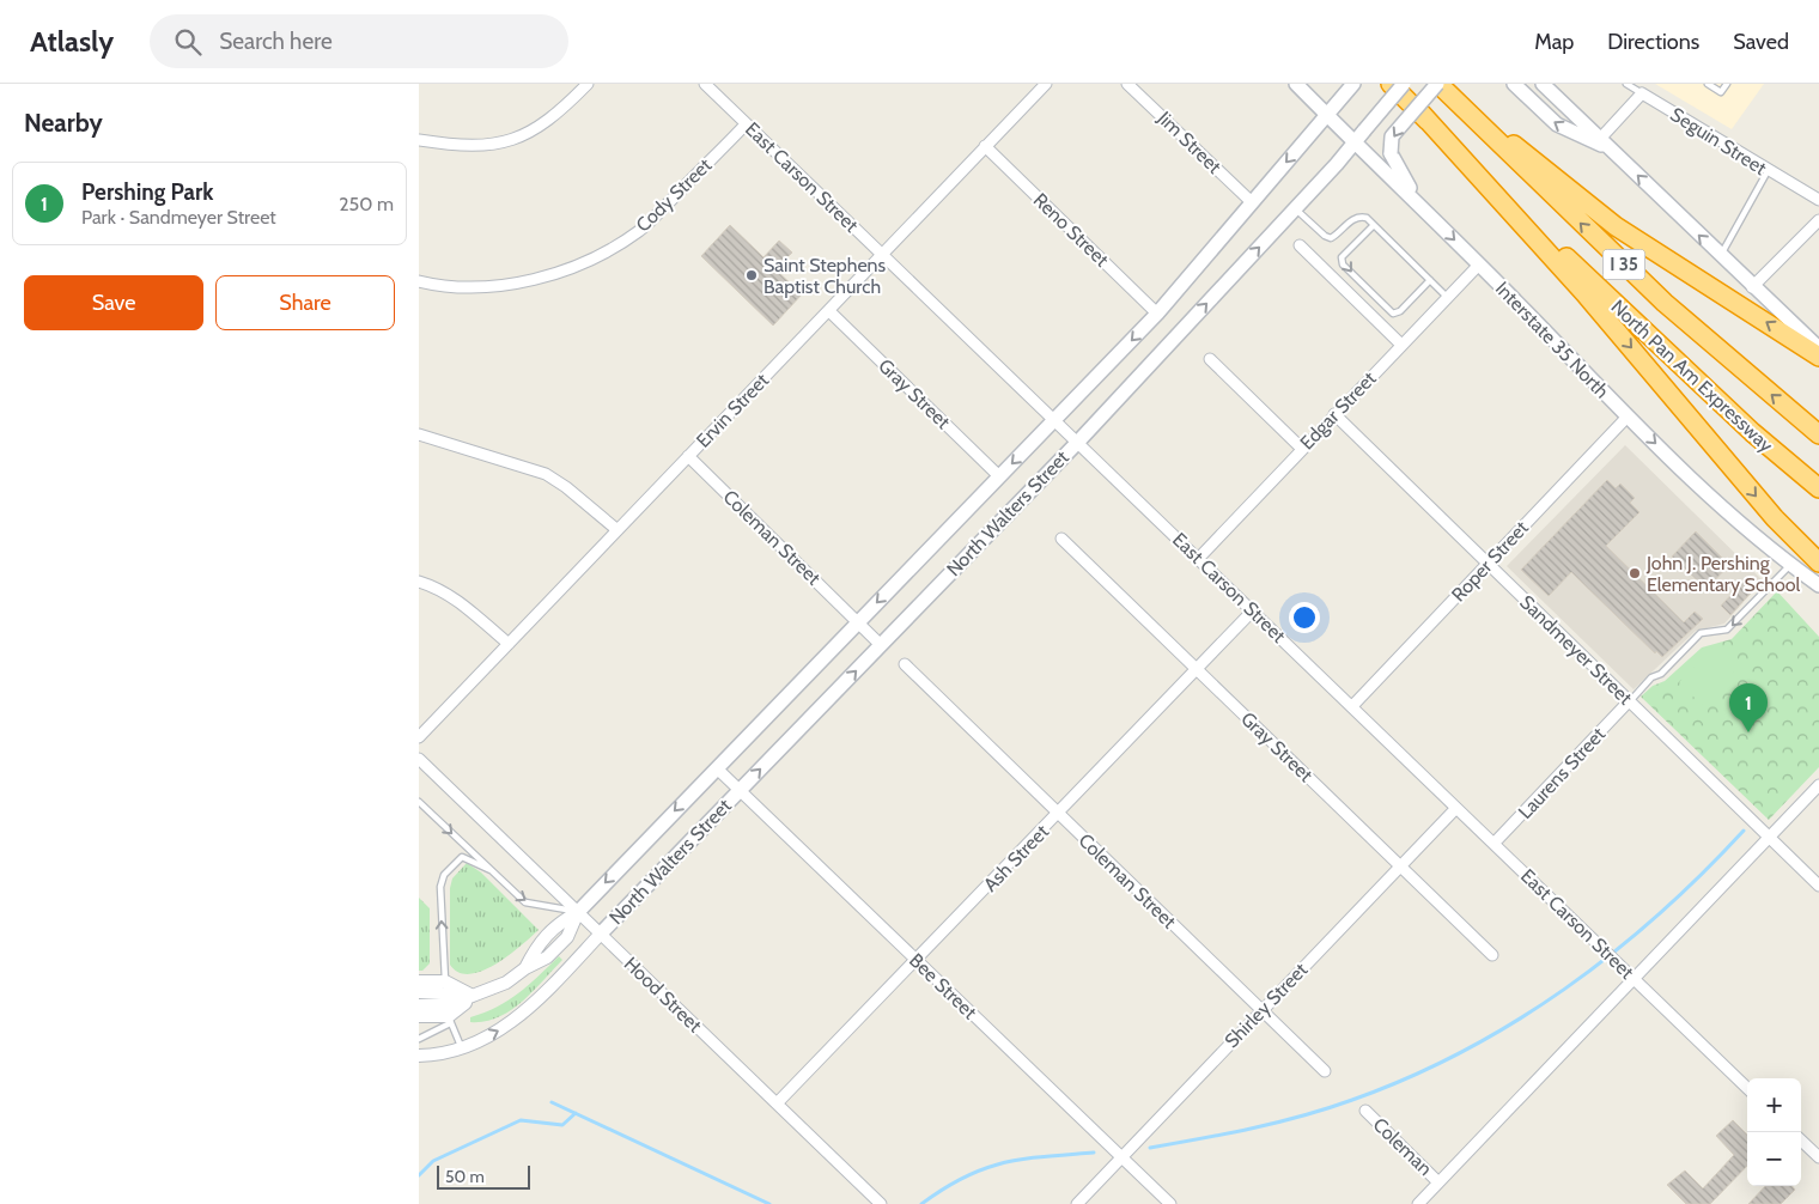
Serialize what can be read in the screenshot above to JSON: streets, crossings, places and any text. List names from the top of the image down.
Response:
{
  "streets": {
    "highway": ["I 35", "North Pan Am Expressway"],
    "main road": ["Interstate 35 North", "North Walters Street"],
    "street": [
      "Seguin Street",
      "Jim Street",
      "East Carson Street",
      "Cody Street",
      "Reno Street",
      "Gray Street",
      "Ervin Street",
      "Edgar Street",
      "Coleman Street",
      "Roper Street",
      "Sandmeyer Street",
      "Laurens Street",
      "Ash Street",
      "Bee Street",
      "Hood Street",
      "Shirley Street",
      "Coleman"
    ]
  },
  "crossings": [
    ["Jim Street", "North Walters Street"],
    ["East Carson Street", "Cody Street"],
    ["East Carson Street", "Ervin Street"],
    ["East Carson Street", "Edgar Street"],
    ["East Carson Street", "North Walters Street"],
    ["East Carson Street", "Roper Street"],
    ["East Carson Street", "Laurens Street"],
    ["East Carson Street", "Ash Street"],
    ["East Carson Street", "Shirley Street"],
    ["Reno Street", "Ervin Street"],
    ["Reno Street", "North Walters Street"],
    ["Interstate 35 North", "Edgar Street"],
    ["Interstate 35 North", "North Walters Street"],
    ["Interstate 35 North", "Roper Street"],
    ["Gray Street", "Ervin Street"],
    ["Gray Street", "North Walters Street"],
    ["Gray Street", "Ash Street"],
    ["Gray Street", "Shirley Street"],
    ["Ervin Street", "Coleman Street"],
    ["Edgar Street", "Sandmeyer Street"],
    ["North Walters Street", "Coleman Street"],
    ["North Walters Street", "Bee Street"],
    ["North Walters Street", "Hood Street"],
    ["Coleman Street", "Ash Street"],
    ["Coleman Street", "Shirley Street"],
    ["Roper Street", "Sandmeyer Street"],
    ["Sandmeyer Street", "Laurens Street"],
    ["Ash Street", "Bee Street"],
    ["Ash Street", "Hood Street"],
    ["Bee Street", "Shirley Street"]
  ],
  "one_way": ["Interstate 35 North"],
  "places": ["Saint Stephens Baptist Church", "John J. Pershing Elementary School"],
  "scale_bar": "50 m",
  "page": {
    "header": "Atlasly",
    "search": "Search here",
    "nav": ["Map", "Directions", "Saved"],
    "heading": "Nearby",
    "list": [
      {
        "mark": "1",
        "name": "Pershing Park",
        "note": "Park · Sandmeyer Street",
        "value": "250 m"
      }
    ],
    "buttons": ["Save", "Share"],
    "pins": "1",
    "map_buttons": ["+", "−"],
    "scale": "50 m"
  }
}
